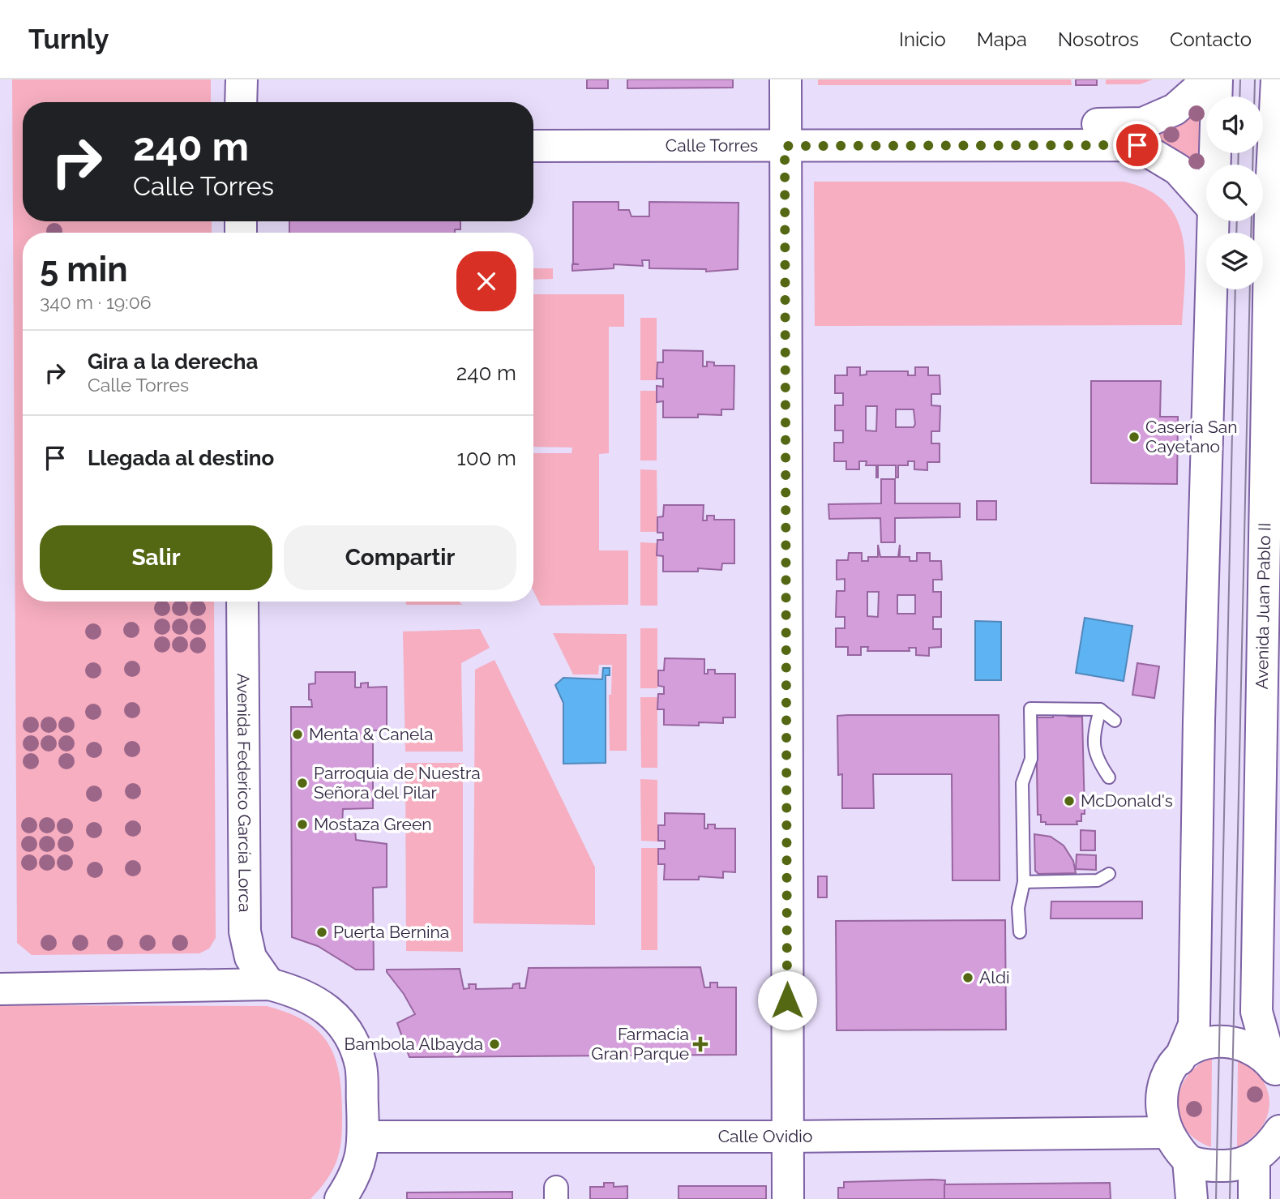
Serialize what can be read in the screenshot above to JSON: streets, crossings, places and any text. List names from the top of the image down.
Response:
{
  "streets": {
    "main road": [
      "Calle Torres",
      "Avenida Juan Pablo II",
      "Avenida Federico García Lorca",
      "Calle Ovidio"
    ]
  },
  "places": {
    "other": [
      "Casería San Cayetano",
      "Menta & Canela",
      "Parroquia de Nuestra Señora del Pilar",
      "McDonald's",
      "Mostaza Green",
      "Puerta Bernina",
      "Aldi",
      "Bambola Albayda"
    ],
    "health": ["Farmacia Gran Parque"]
  },
  "page": {
    "header": "Turnly",
    "nav": [
      "Inicio",
      "Mapa",
      "Nosotros",
      "Contacto"
    ],
    "turn": ["240 m", "Calle Torres"],
    "heading": ["5 min", "340 m · 19:06"],
    "list": [
      {
        "name": "Gira a la derecha",
        "note": "Calle Torres",
        "value": "240 m"
      },
      {
        "name": "Llegada al destino",
        "value": "100 m"
      }
    ],
    "buttons": ["Salir", "Compartir"]
  }
}
